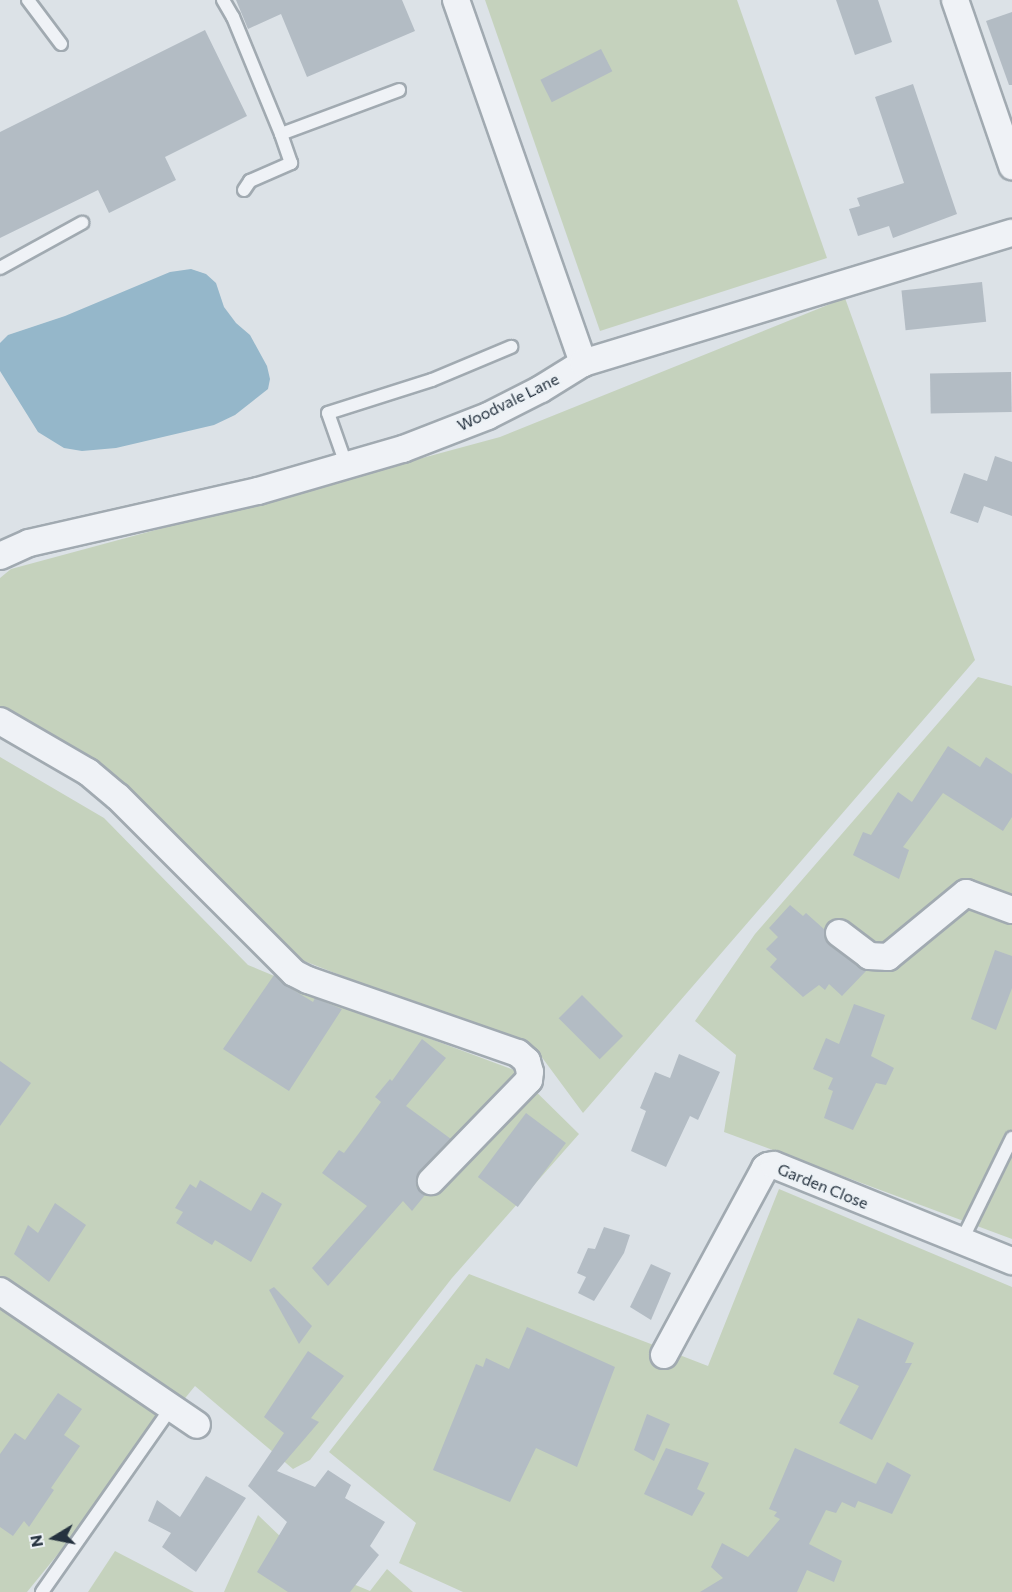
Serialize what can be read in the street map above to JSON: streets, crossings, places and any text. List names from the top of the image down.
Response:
{
  "streets": {
    "street": ["Woodvale Lane", "Garden Close"]
  },
  "north": "left"
}
